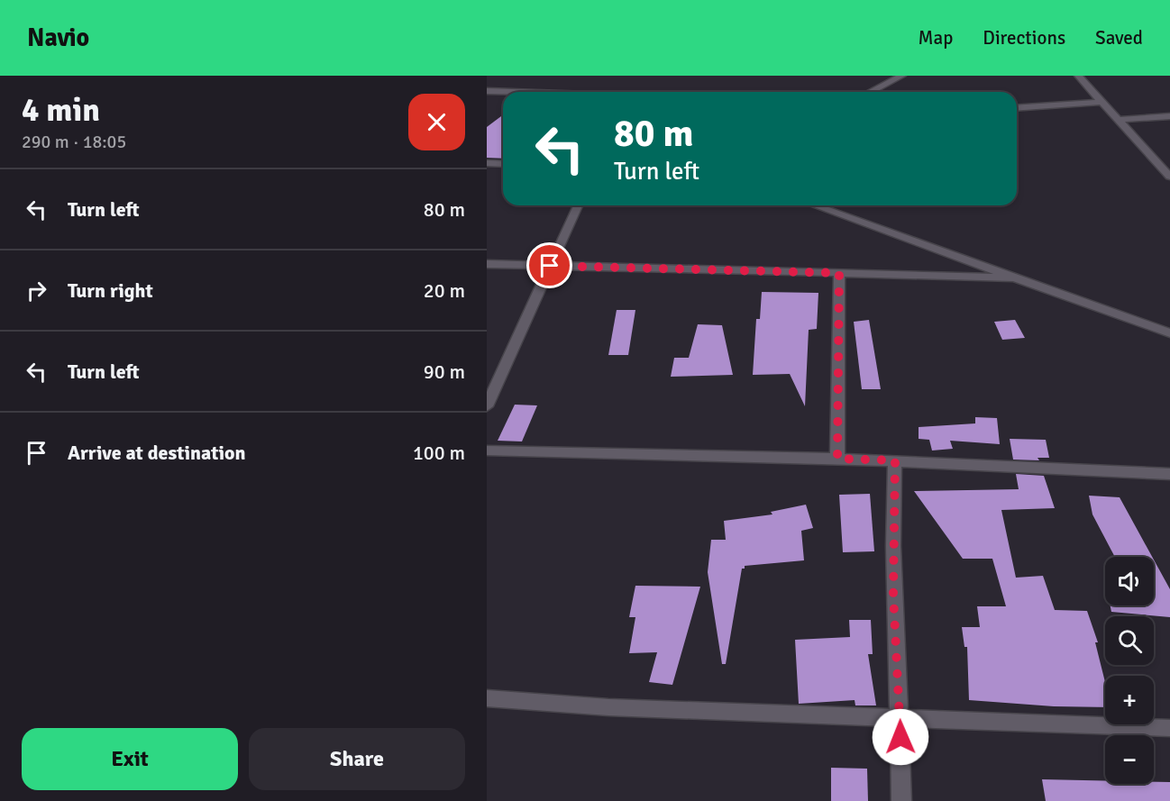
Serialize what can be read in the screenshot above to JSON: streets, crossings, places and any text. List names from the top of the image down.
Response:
{
  "page": {
    "header": "Navio",
    "nav": ["Map", "Directions", "Saved"],
    "heading": ["4 min", "290 m · 18:05"],
    "turn": ["80 m", "Turn left"],
    "list": [
      {
        "name": "Turn left",
        "value": "80 m"
      },
      {
        "name": "Turn right",
        "value": "20 m"
      },
      {
        "name": "Turn left",
        "value": "90 m"
      },
      {
        "name": "Arrive at destination",
        "value": "100 m"
      }
    ],
    "map_buttons": ["+", "−"],
    "buttons": ["Exit", "Share"]
  }
}
